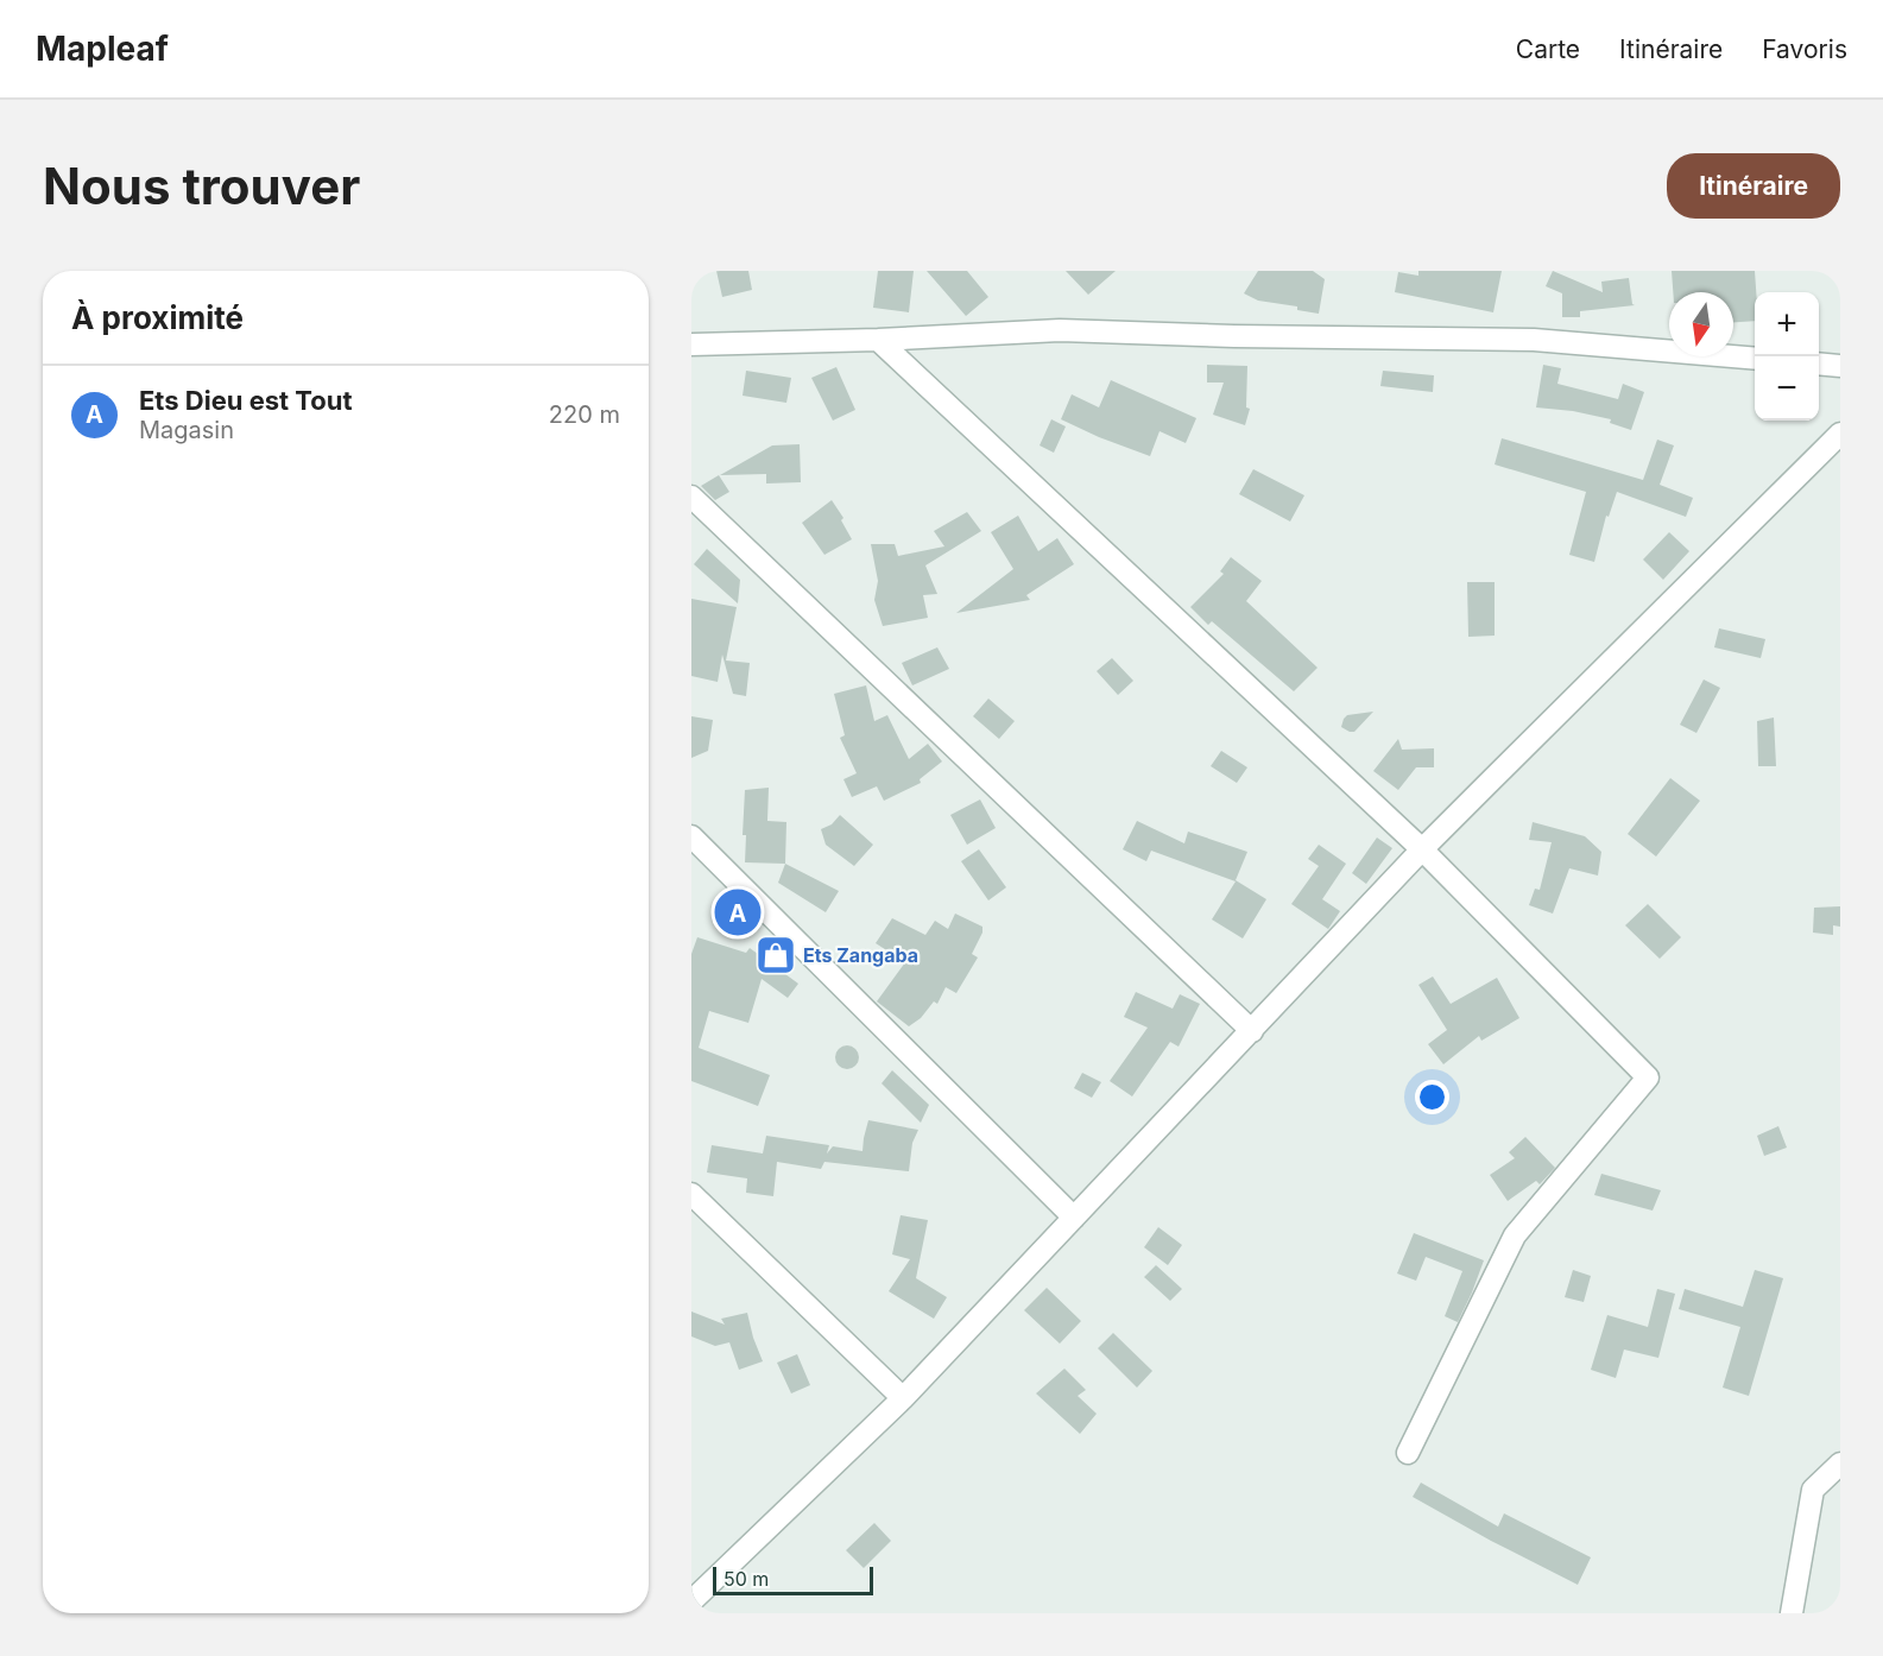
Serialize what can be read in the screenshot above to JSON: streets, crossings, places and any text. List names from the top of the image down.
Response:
{
  "places": {
    "shop": ["Ets Zangaba"]
  },
  "scale_bar": "50 m",
  "north": "bottom",
  "page": {
    "header": "Mapleaf",
    "nav": ["Carte", "Itinéraire", "Favoris"],
    "buttons": "Itinéraire",
    "title": "Nous trouver",
    "heading": "À proximité",
    "map_buttons": ["+", "−"],
    "list": [
      {
        "mark": "A",
        "name": "Ets Dieu est Tout",
        "note": "Magasin",
        "value": "220 m"
      }
    ],
    "pins": "A",
    "scale": "50 m"
  }
}
